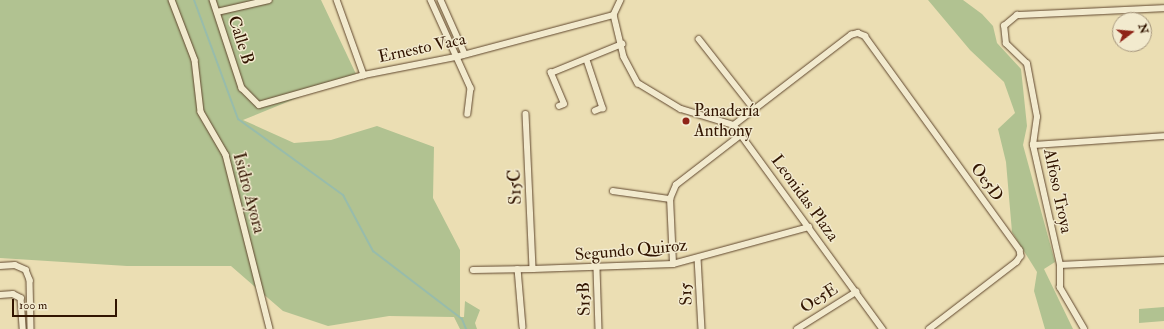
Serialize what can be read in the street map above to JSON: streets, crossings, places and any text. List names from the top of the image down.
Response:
{
  "streets": {
    "street": [
      "Calle B",
      "Ernesto Vaca",
      "Oe5D",
      "S15C",
      "Alfoso Troya",
      "Isidro Ayora",
      "Leonidas Plaza",
      "Segundo Quiroz",
      "S15",
      "Oe5E",
      "S15B"
    ]
  },
  "crossings": [
    ["Calle B", "Ernesto Vaca"],
    ["S15C", "Segundo Quiroz"],
    ["Leonidas Plaza", "Segundo Quiroz"],
    ["Leonidas Plaza", "Oe5E"],
    ["Segundo Quiroz", "S15"],
    ["Segundo Quiroz", "S15B"]
  ],
  "places": ["Panadería Anthony"],
  "scale_bar": "100 m",
  "north": "right"
}
